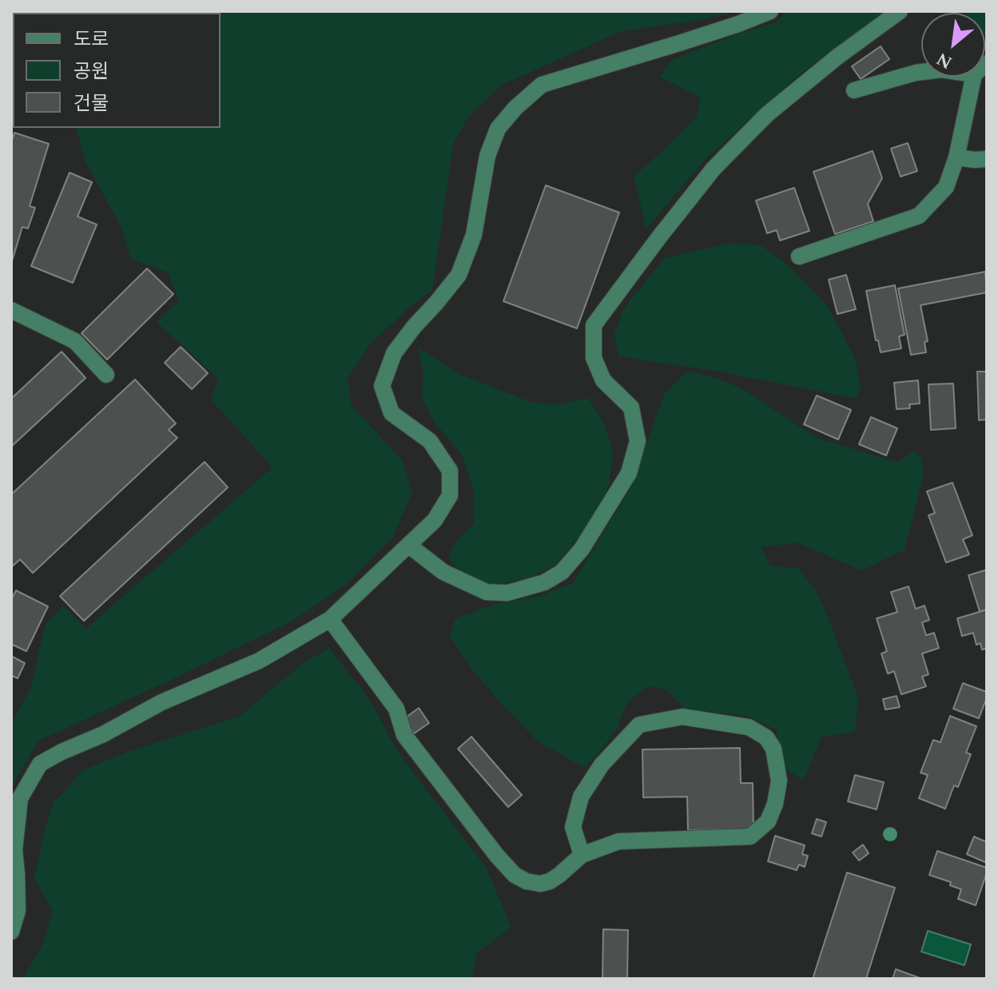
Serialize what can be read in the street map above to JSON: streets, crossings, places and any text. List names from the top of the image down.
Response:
{
  "legend": ["도로", "공원", "건물"],
  "north": "bottom left"
}
